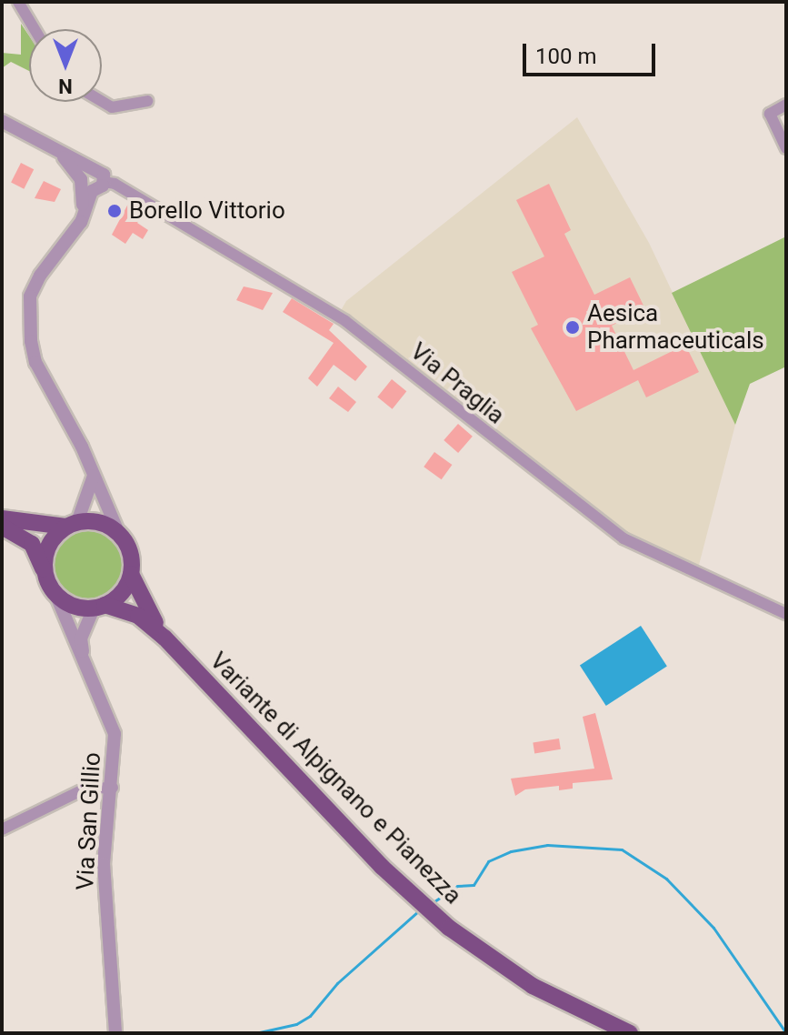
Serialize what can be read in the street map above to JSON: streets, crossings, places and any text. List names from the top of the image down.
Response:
{
  "streets": {
    "main road": ["Variante di Alpignano e Pianezza"],
    "street": ["Via Praglia", "Via San Gillio"]
  },
  "crossings": [
    ["Variante di Alpignano e Pianezza", "Via San Gillio"]
  ],
  "places": ["Borello Vittorio", "Aesica Pharmaceuticals"],
  "scale_bar": "100 m",
  "north": "bottom"
}
